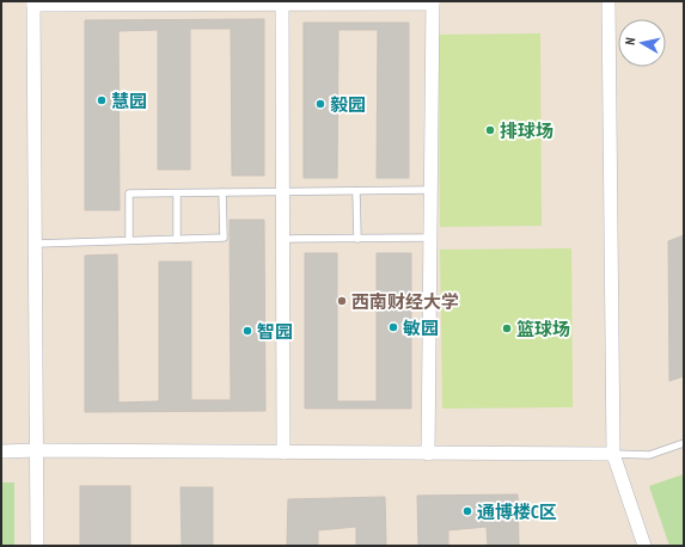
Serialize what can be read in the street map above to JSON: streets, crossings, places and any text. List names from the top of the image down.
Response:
{
  "places": [
    "慧园",
    "毅园",
    "排球场",
    "西南财经大学",
    "敏园",
    "篮球场",
    "智园",
    "通博楼C区"
  ],
  "north": "left"
}
